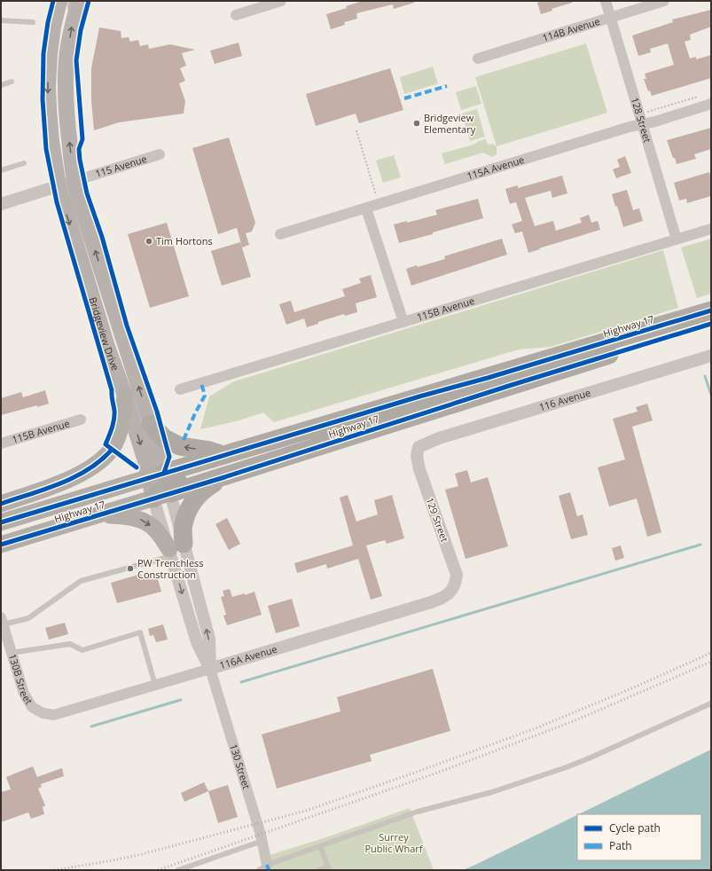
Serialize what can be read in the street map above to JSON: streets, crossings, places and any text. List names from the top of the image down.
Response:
{
  "streets": {
    "highway": ["Highway 17"],
    "main road": ["Bridgeview Drive"],
    "street": [
      "114B Avenue",
      "128 Street",
      "115 Avenue",
      "115A Avenue",
      "115B Avenue",
      "116 Avenue",
      "129 Street",
      "116A Avenue",
      "130B Street",
      "130 Street"
    ]
  },
  "crossings": [
    ["114B Avenue", "128 Street"],
    ["128 Street", "115A Avenue"],
    ["128 Street", "115B Avenue"],
    ["115 Avenue", "Bridgeview Drive"],
    ["Highway 17", "Bridgeview Drive"],
    ["Highway 17", "130 Street"],
    ["Bridgeview Drive", "130 Street"],
    ["116 Avenue", "129 Street"],
    ["129 Street", "116A Avenue"],
    ["116A Avenue", "130B Street"],
    ["116A Avenue", "130 Street"]
  ],
  "parks": ["Surrey Public Wharf"],
  "places": ["Bridgeview Elementary", "Tim Hortons", "PW Trenchless Construction"],
  "legend": ["Cycle path", "Path"]
}
